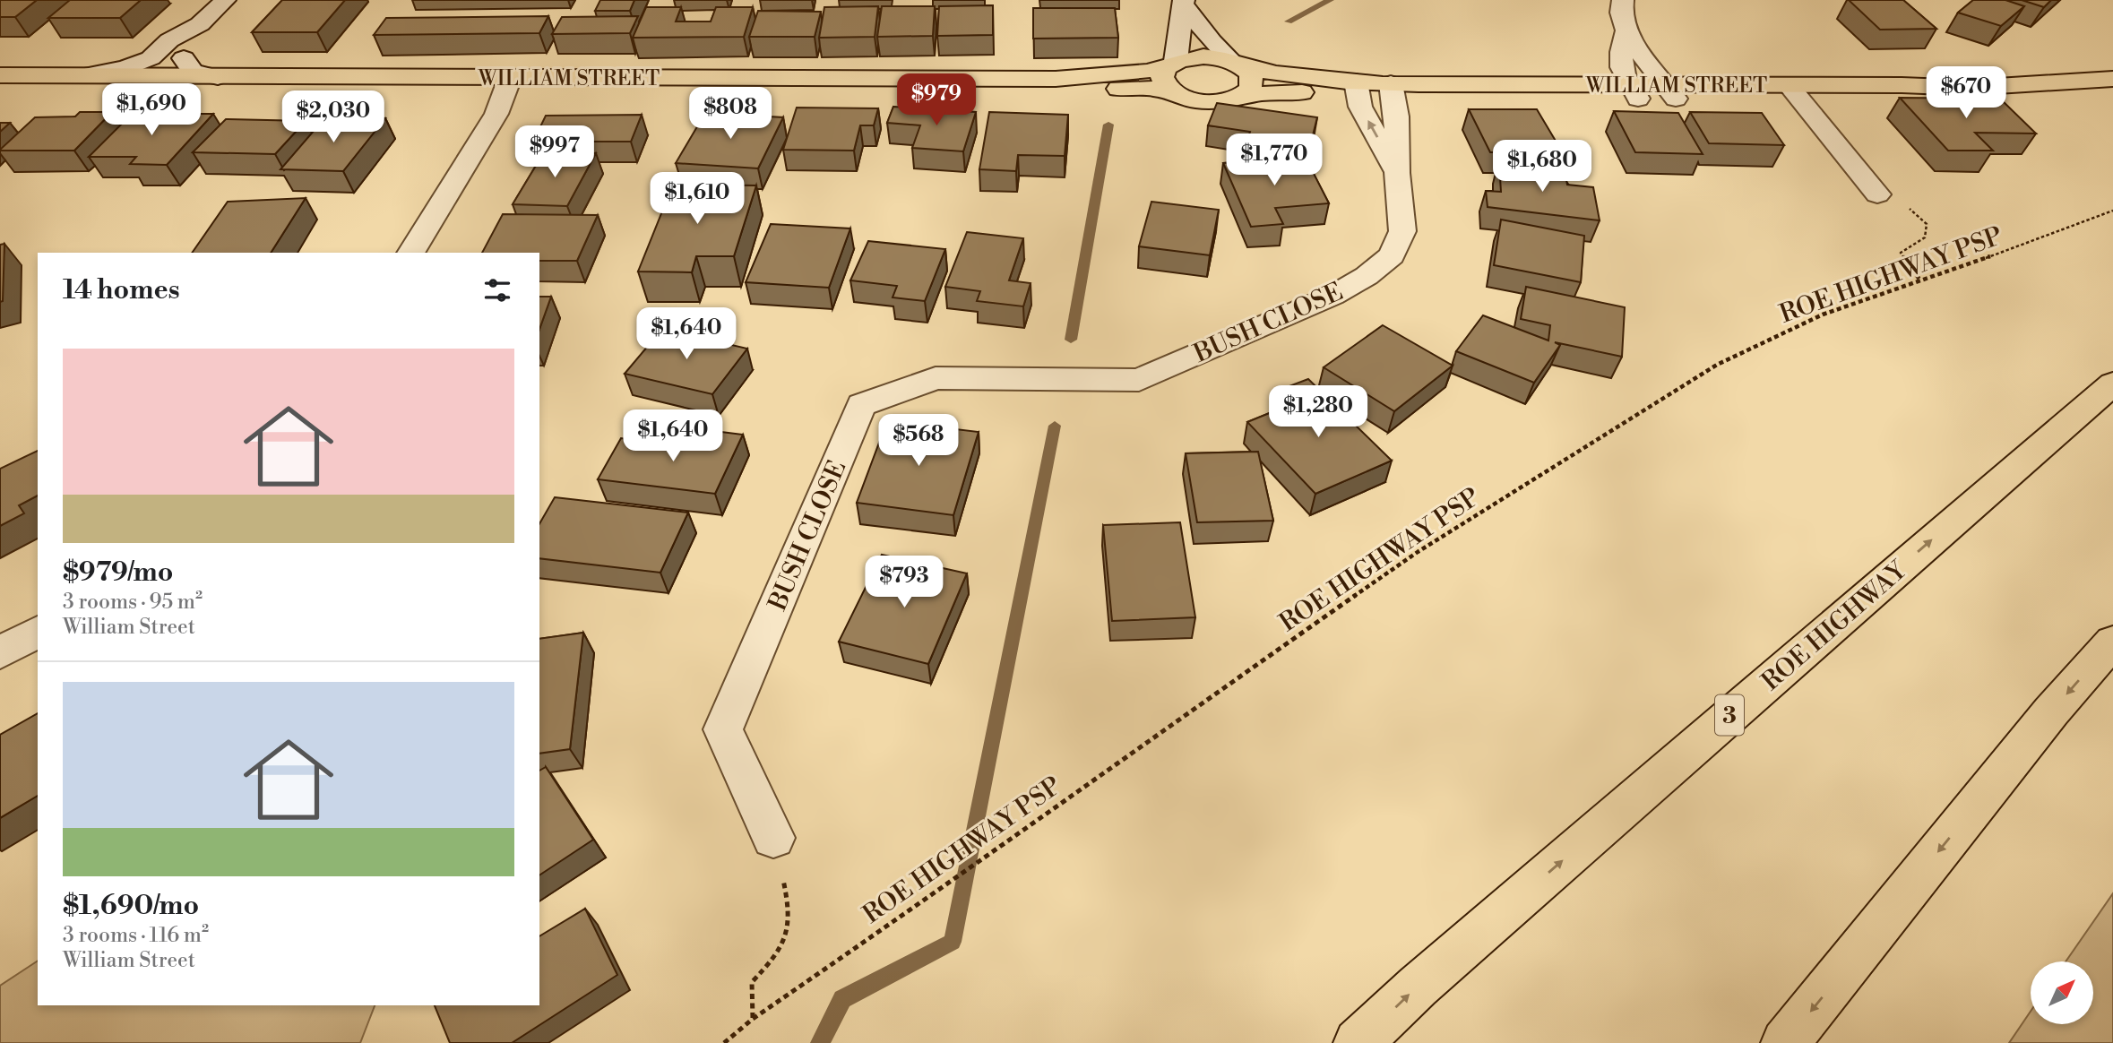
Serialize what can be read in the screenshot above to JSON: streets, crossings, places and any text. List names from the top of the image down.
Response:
{
  "streets": {
    "main road": ["WILLIAM STREET", "ROE HIGHWAY", "3"],
    "street": ["BUSH CLOSE"],
    "path": ["ROE HIGHWAY PSP"]
  },
  "crossings": [
    ["WILLIAM STREET", "BUSH CLOSE"]
  ],
  "north": "top right",
  "page": {
    "price": [
      "$670",
      "$979",
      "$1,690",
      "$808",
      "$2,030",
      "$997",
      "$1,770",
      "$1,680",
      "$1,610",
      "$1,640",
      "$1,280",
      "$1,640",
      "$568",
      "$793"
    ],
    "heading": "14 homes",
    "list": [
      {
        "name": "$979/mo",
        "note": "3 rooms · 95 m² · William Street"
      },
      {
        "name": "$1,690/mo",
        "note": "3 rooms · 116 m² · William Street"
      }
    ]
  }
}
